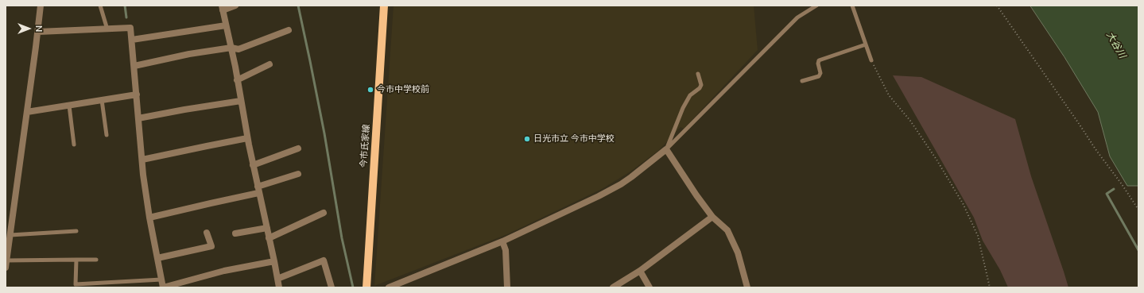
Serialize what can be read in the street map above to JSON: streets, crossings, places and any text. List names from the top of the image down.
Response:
{
  "streets": {
    "main road": ["今市氏家線"]
  },
  "water": ["大谷川"],
  "places": ["今市中学校前", "日光市立 今市中学校"],
  "north": "right"
}
